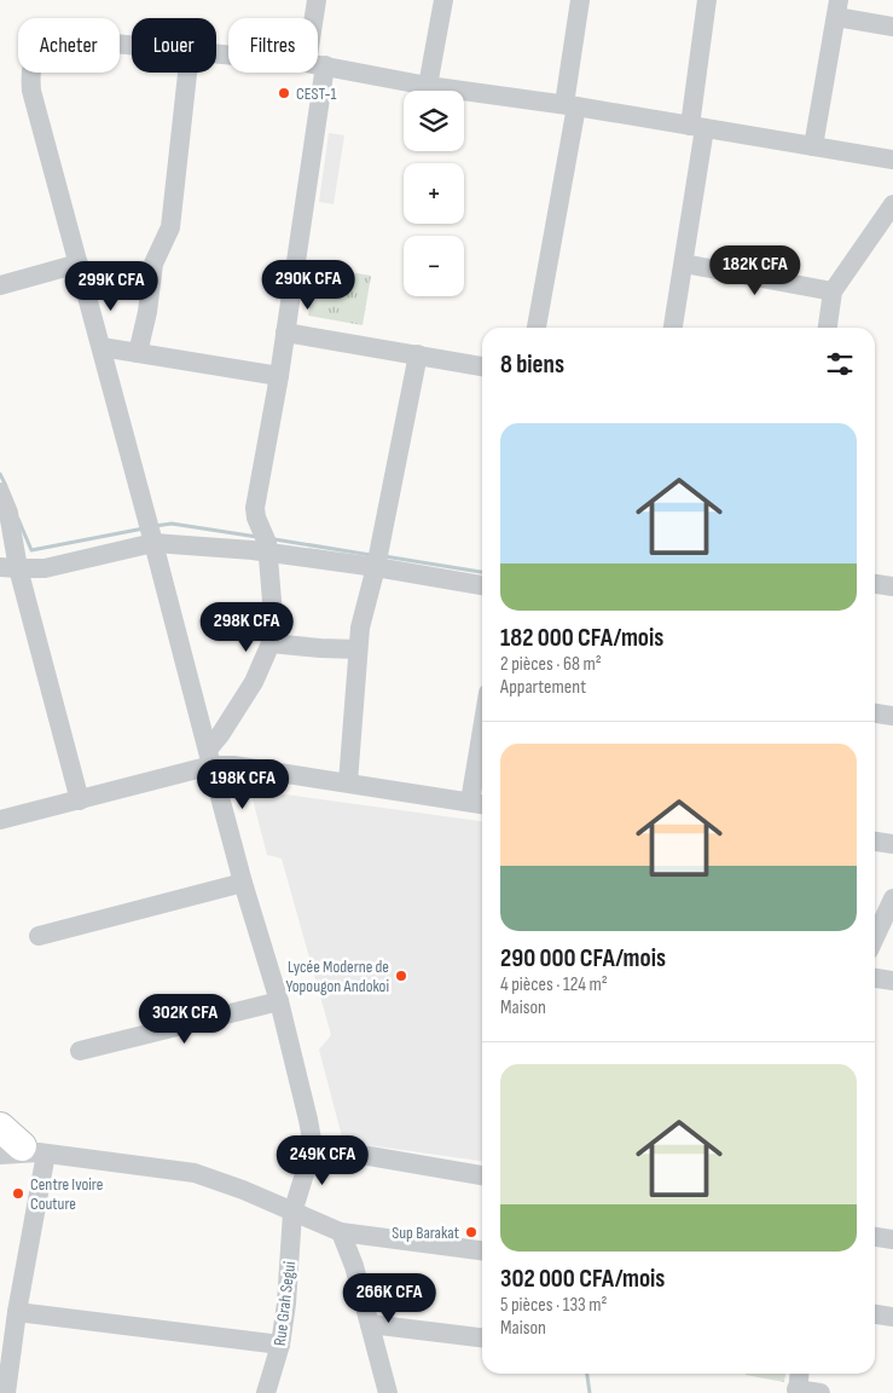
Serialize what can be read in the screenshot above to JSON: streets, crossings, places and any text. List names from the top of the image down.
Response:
{
  "streets": {
    "street": ["Rue Grah Segui"]
  },
  "places": [
    "CEST-1",
    "Lycée Moderne de Yopougon Andokoi",
    "Centre Ivoire Couture",
    "Sup Barakat"
  ],
  "page": {
    "chip": ["Acheter", "Louer", "Filtres"],
    "map_buttons": ["+", "−"],
    "price": [
      "182K CFA",
      "290K CFA",
      "299K CFA",
      "298K CFA",
      "198K CFA",
      "302K CFA",
      "249K CFA",
      "266K CFA"
    ],
    "heading": "8 biens",
    "list": [
      {
        "name": "182 000 CFA/mois",
        "note": "2 pièces · 68 m² · Appartement"
      },
      {
        "name": "290 000 CFA/mois",
        "note": "4 pièces · 124 m² · Maison"
      },
      {
        "name": "302 000 CFA/mois",
        "note": "5 pièces · 133 m² · Maison"
      }
    ]
  }
}
